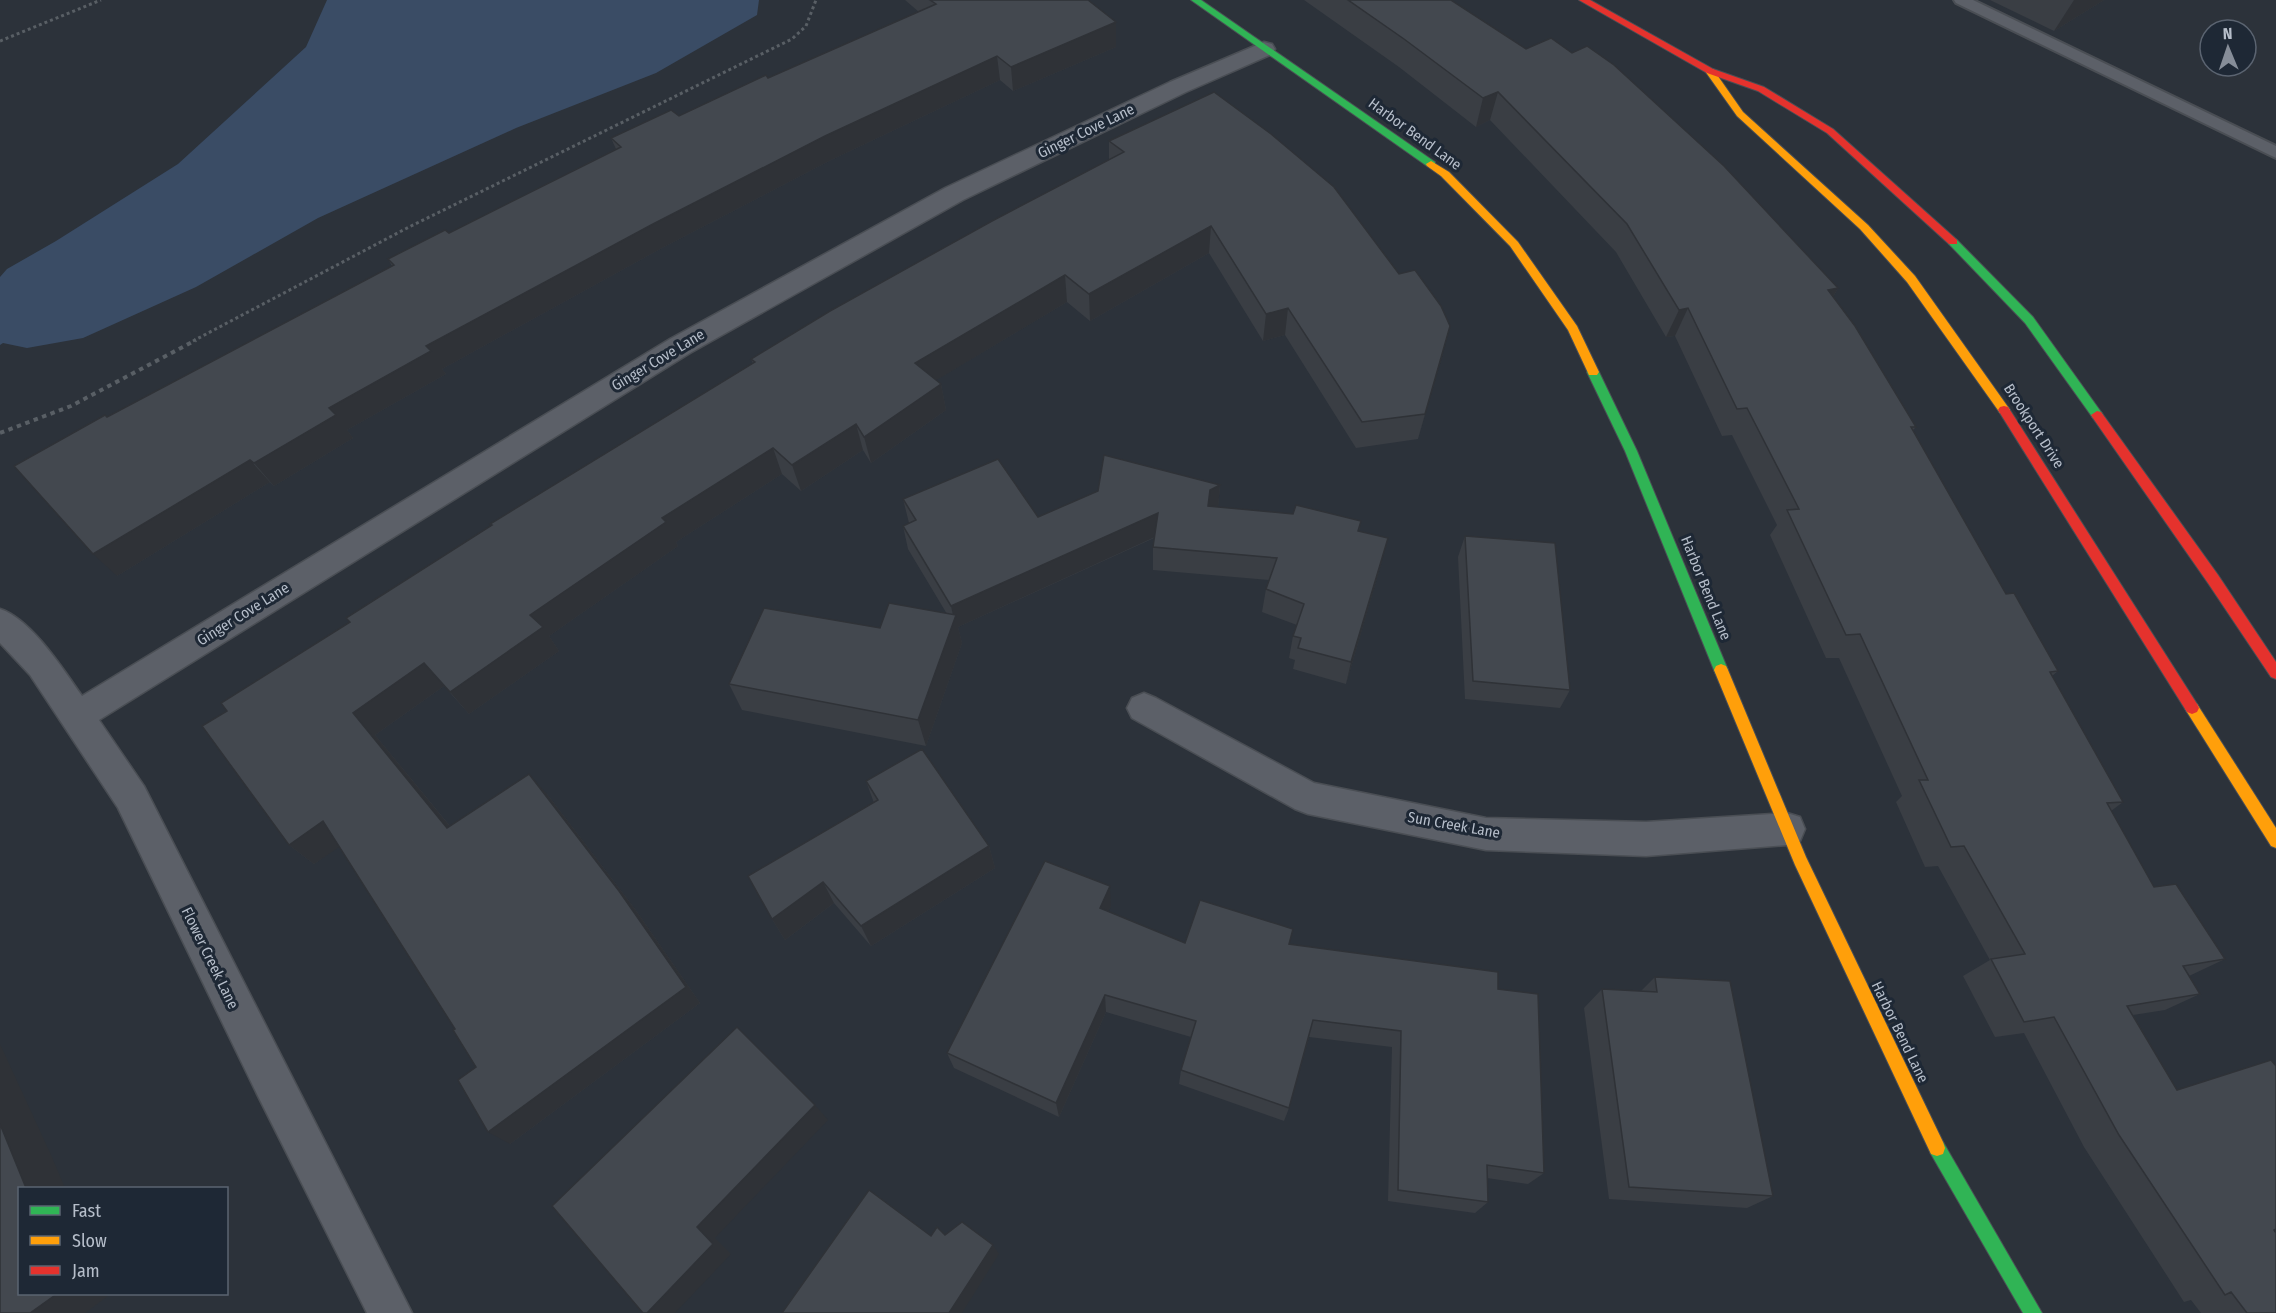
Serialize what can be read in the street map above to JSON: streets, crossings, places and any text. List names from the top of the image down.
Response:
{
  "streets": {
    "street": [
      "Ginger Cove Lane",
      "Harbor Bend Lane",
      "Brookport Drive",
      "Sun Creek Lane",
      "Flower Creek Lane"
    ]
  },
  "crossings": [
    ["Ginger Cove Lane", "Harbor Bend Lane"],
    ["Ginger Cove Lane", "Flower Creek Lane"],
    ["Harbor Bend Lane", "Sun Creek Lane"]
  ],
  "legend": ["Fast", "Slow", "Jam"],
  "north": "top"
}
